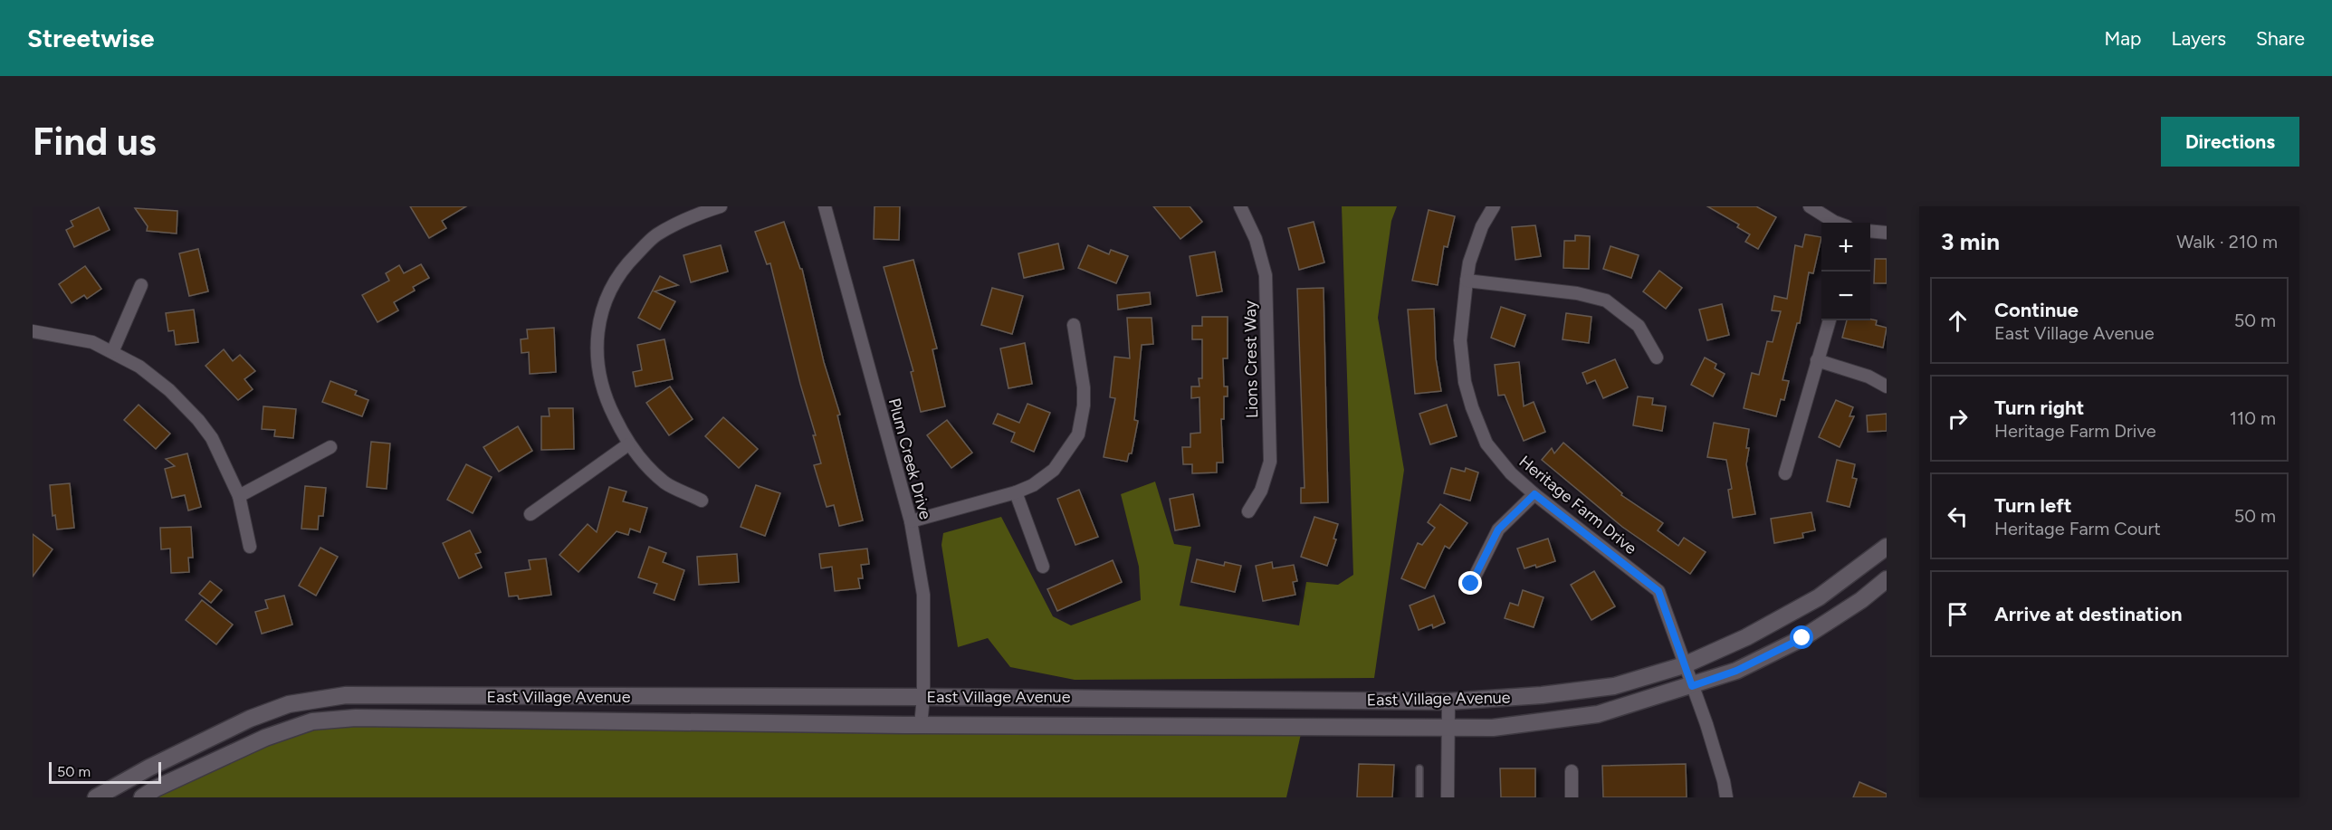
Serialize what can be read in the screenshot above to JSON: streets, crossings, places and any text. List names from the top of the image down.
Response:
{
  "streets": {
    "street": [
      "Lions Crest Way",
      "Plum Creek Drive",
      "Heritage Farm Drive",
      "East Village Avenue"
    ]
  },
  "crossings": [
    ["Plum Creek Drive", "East Village Avenue"],
    ["Heritage Farm Drive", "East Village Avenue"]
  ],
  "scale_bar": "50 m",
  "page": {
    "header": "Streetwise",
    "nav": ["Map", "Layers", "Share"],
    "buttons": "Directions",
    "title": "Find us",
    "heading": ["3 min", "Walk · 210 m"],
    "map_buttons": ["+", "−"],
    "list": [
      ["Continue", "East Village Avenue", "50 m"],
      ["Turn right", "Heritage Farm Drive", "110 m"],
      ["Turn left", "Heritage Farm Court", "50 m"],
      "Arrive at destination"
    ],
    "scale": "50 m"
  }
}
